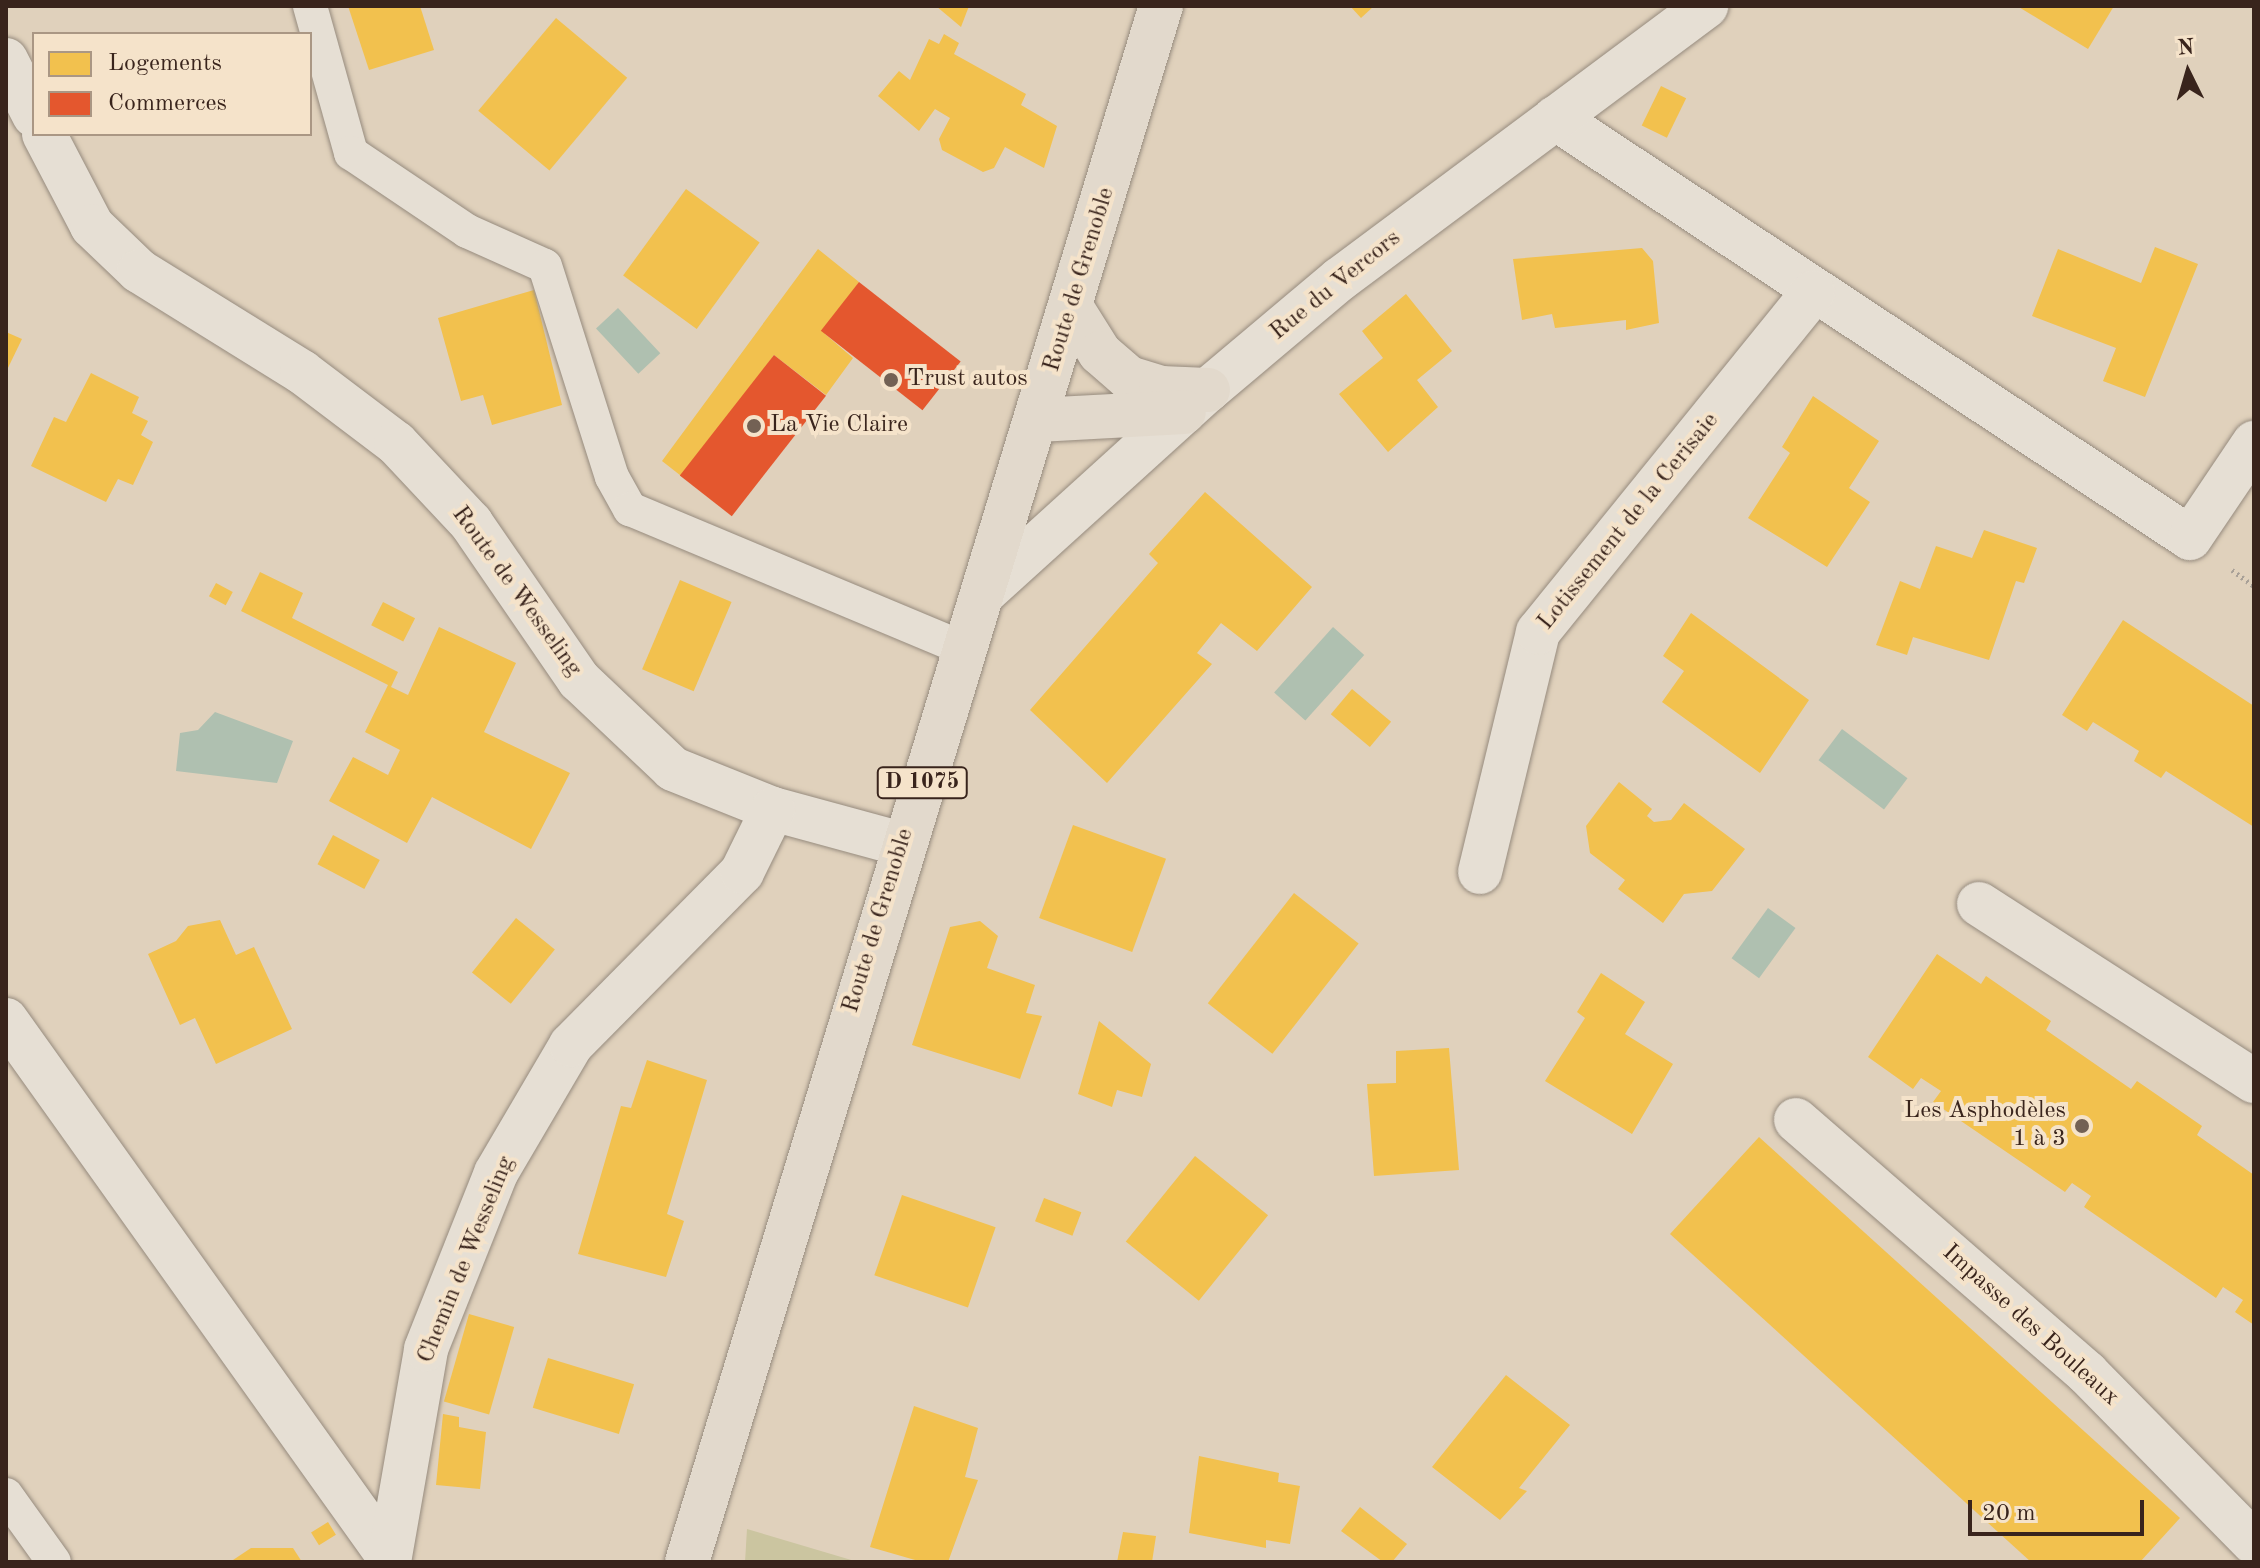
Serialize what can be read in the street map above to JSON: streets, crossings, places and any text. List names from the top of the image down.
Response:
{
  "streets": {
    "main road": ["Route de Grenoble", "D 1075"],
    "street": [
      "Rue du Vercors",
      "Lotissement de la Cerisaie",
      "Route de Wesseling",
      "Chemin de Wesseling",
      "Impasse des Bouleaux"
    ]
  },
  "crossings": [
    ["Route de Grenoble", "Rue du Vercors"],
    ["Route de Grenoble", "Route de Wesseling"],
    ["Route de Wesseling", "Chemin de Wesseling"]
  ],
  "places": ["Trust autos", "La Vie Claire", "Les Asphodèles 1 à 3"],
  "legend": ["Logements", "Commerces"],
  "scale_bar": "20 m",
  "north": "top"
}
